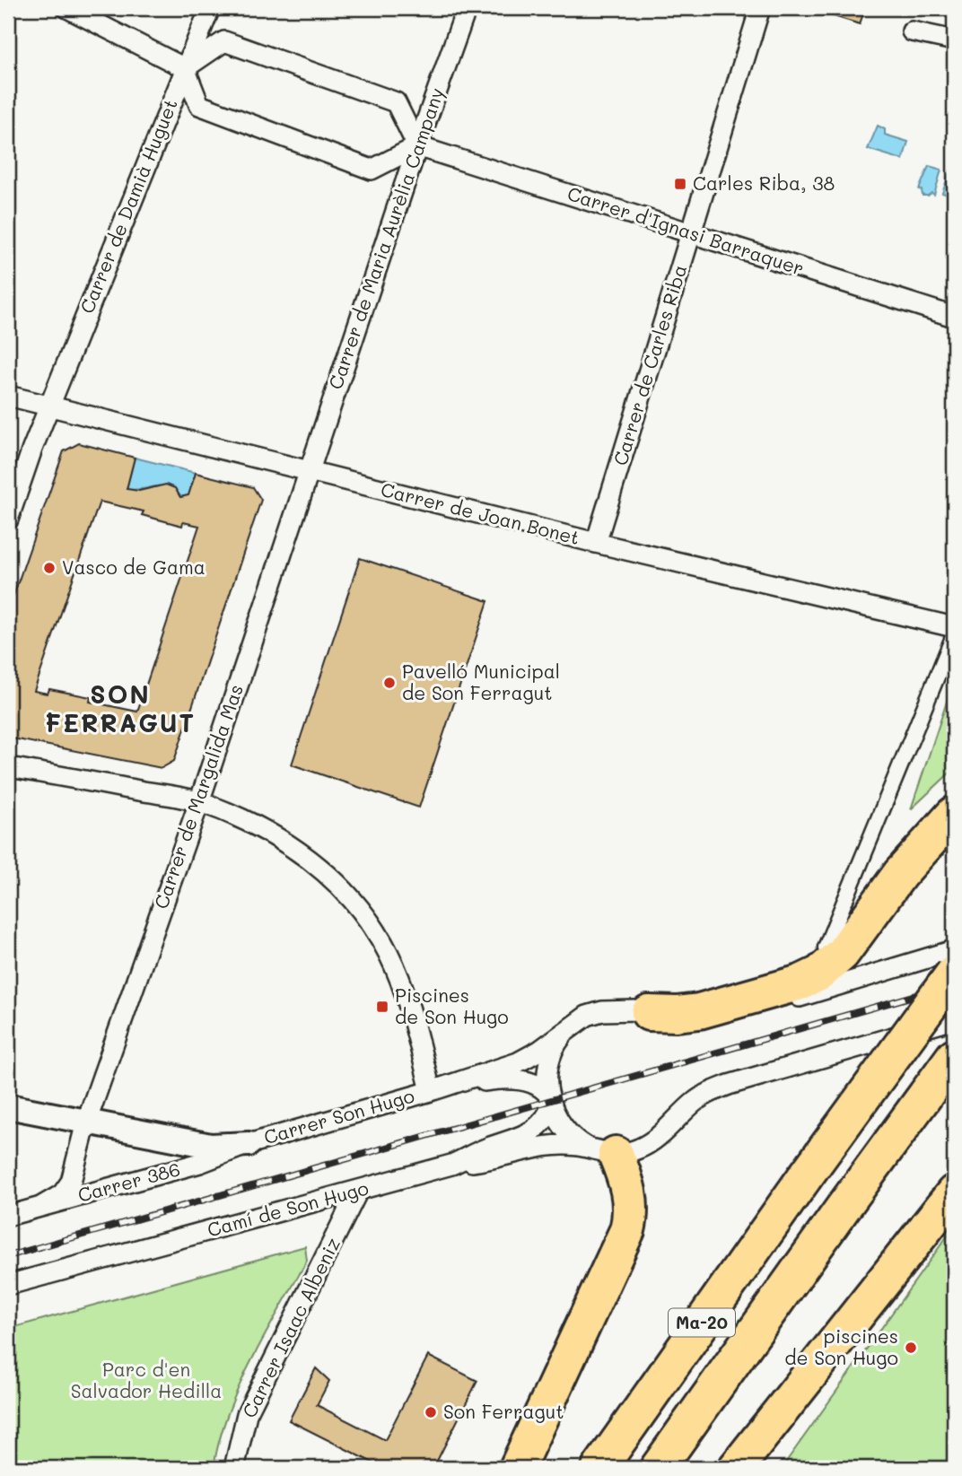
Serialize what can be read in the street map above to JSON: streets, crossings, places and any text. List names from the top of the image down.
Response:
{
  "streets": {
    "highway": ["Ma-20"],
    "street": [
      "Carrer de Damià Huguet",
      "Carrer d'Ignasi Barraquer",
      "Carrer de Maria Aurèlia Campany",
      "Carrer de Carles Riba",
      "Carrer de Joan Bonet",
      "Carrer de Margalida Mas",
      "Carrer Son Hugo",
      "Carrer 386",
      "Camí de Son Hugo",
      "Carrer Isaac Albeniz"
    ]
  },
  "crossings": [
    ["Carrer de Damià Huguet", "Carrer de Joan Bonet"],
    ["Carrer d'Ignasi Barraquer", "Carrer de Maria Aurèlia Campany"],
    ["Carrer d'Ignasi Barraquer", "Carrer de Carles Riba"],
    ["Carrer de Maria Aurèlia Campany", "Carrer de Joan Bonet"],
    ["Carrer de Maria Aurèlia Campany", "Carrer de Margalida Mas"],
    ["Carrer de Carles Riba", "Carrer de Joan Bonet"],
    ["Carrer de Joan Bonet", "Carrer de Margalida Mas"],
    ["Carrer de Margalida Mas", "Carrer 386"],
    ["Carrer Son Hugo", "Carrer 386"],
    ["Camí de Son Hugo", "Carrer Isaac Albeniz"]
  ],
  "districts": ["SON FERRAGUT"],
  "parks": ["Parc d'en Salvador Hedilla"],
  "places": {
    "transit": ["Carles Riba, 38", "Piscines de Son Hugo"],
    "other": [
      "Vasco de Gama",
      "Pavelló Municipal de Son Ferragut",
      "piscines de Son Hugo",
      "Son Ferragut"
    ]
  }
}
